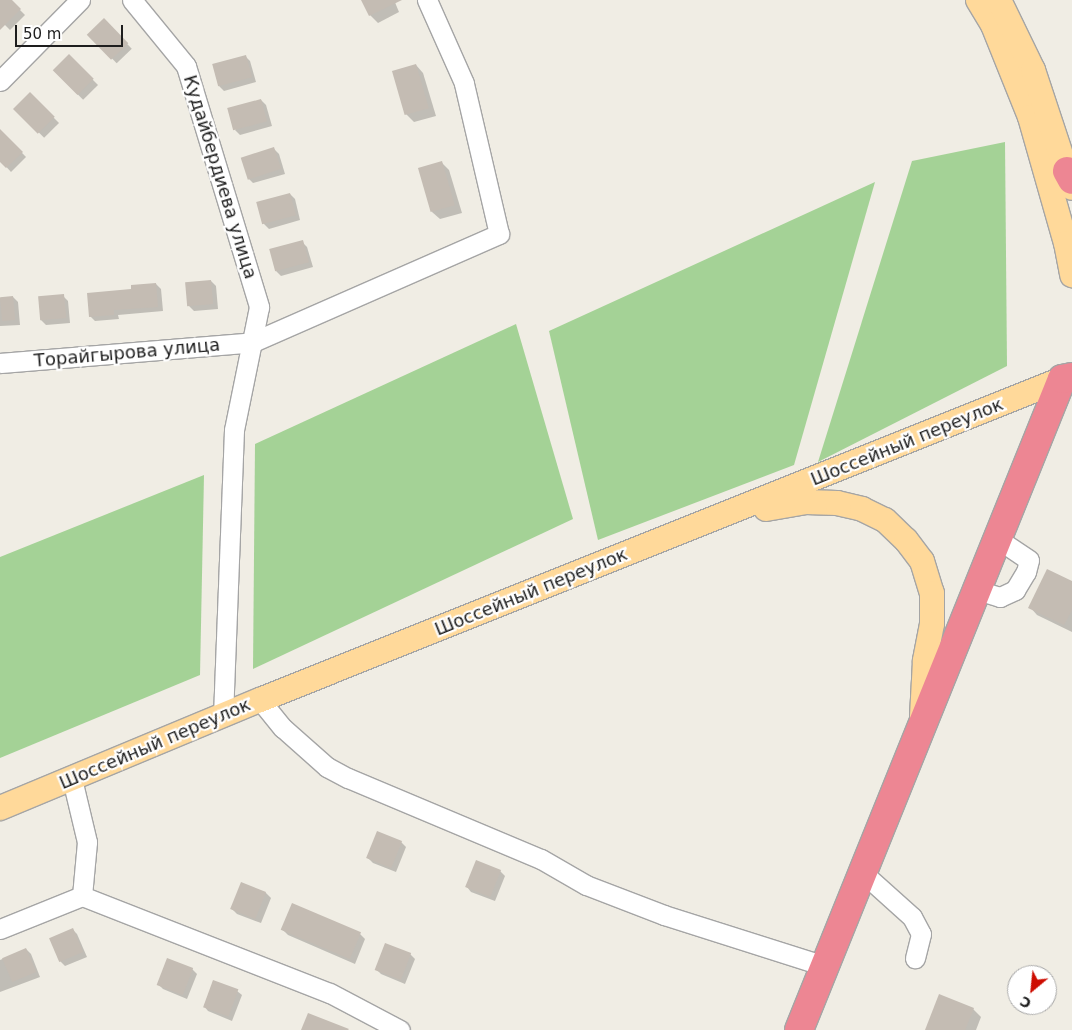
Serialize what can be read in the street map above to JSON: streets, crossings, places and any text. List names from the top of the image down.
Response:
{
  "streets": {
    "main road": ["Шоссейный переулок"],
    "street": ["Кудайбердиева улица", "Торайгырова улица"]
  },
  "crossings": [
    ["Кудайбердиева улица", "Торайгырова улица"],
    ["Кудайбердиева улица", "Шоссейный переулок"]
  ],
  "scale_bar": "50 m",
  "north": "bottom left"
}
